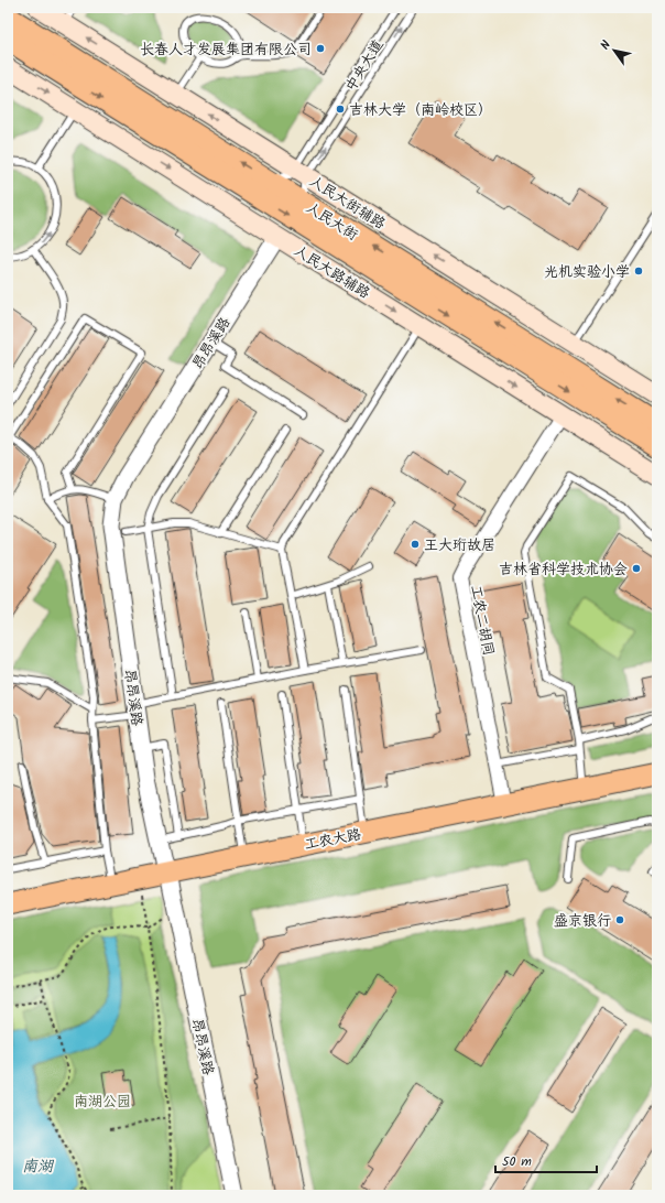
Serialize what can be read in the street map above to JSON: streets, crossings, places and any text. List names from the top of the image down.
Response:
{
  "streets": {
    "main road": [
      "人民大街辅路",
      "人民大街",
      "人民大路辅路",
      "工农大路"
    ],
    "street": ["昂昂溪路", "工农二胡同"],
    "lane": ["中央大道"]
  },
  "crossings": [
    ["中央大道", "人民大街辅路"],
    ["中央大道", "人民大街"],
    ["人民大路辅路", "昂昂溪路"],
    ["人民大路辅路", "工农二胡同"],
    ["昂昂溪路", "工农大路"],
    ["工农二胡同", "工农大路"]
  ],
  "one_way": ["人民大街辅路", "人民大路辅路"],
  "water": ["南湖"],
  "parks": ["南湖公园"],
  "places": [
    "长春人才发展集团有限公司",
    "吉林大学（南岭校区）",
    "光机实验小学",
    "王大珩故居",
    "吉林省科学技术协会",
    "盛京银行"
  ],
  "scale_bar": "50 m",
  "north": "top left"
}
